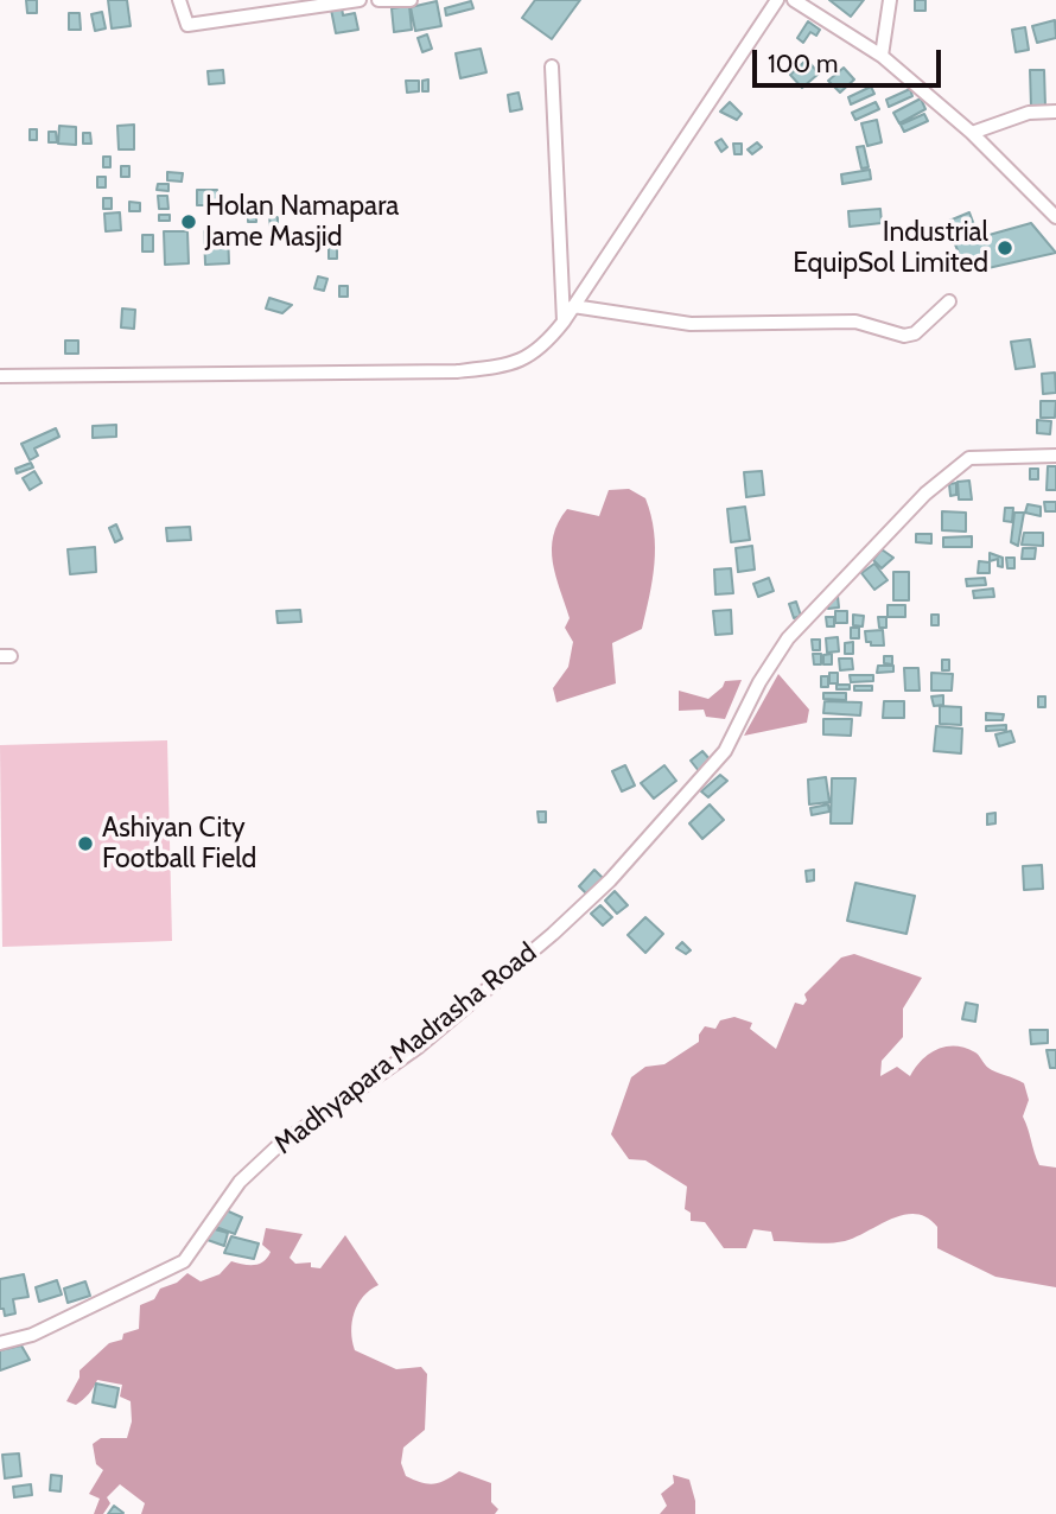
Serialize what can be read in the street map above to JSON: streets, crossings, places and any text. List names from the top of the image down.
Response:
{
  "streets": {
    "street": ["Madhyapara Madrasha Road"]
  },
  "places": ["Holan Namapara Jame Masjid", "Industrial EquipSol Limited", "Ashiyan City Football Field"],
  "scale_bar": "100 m"
}
